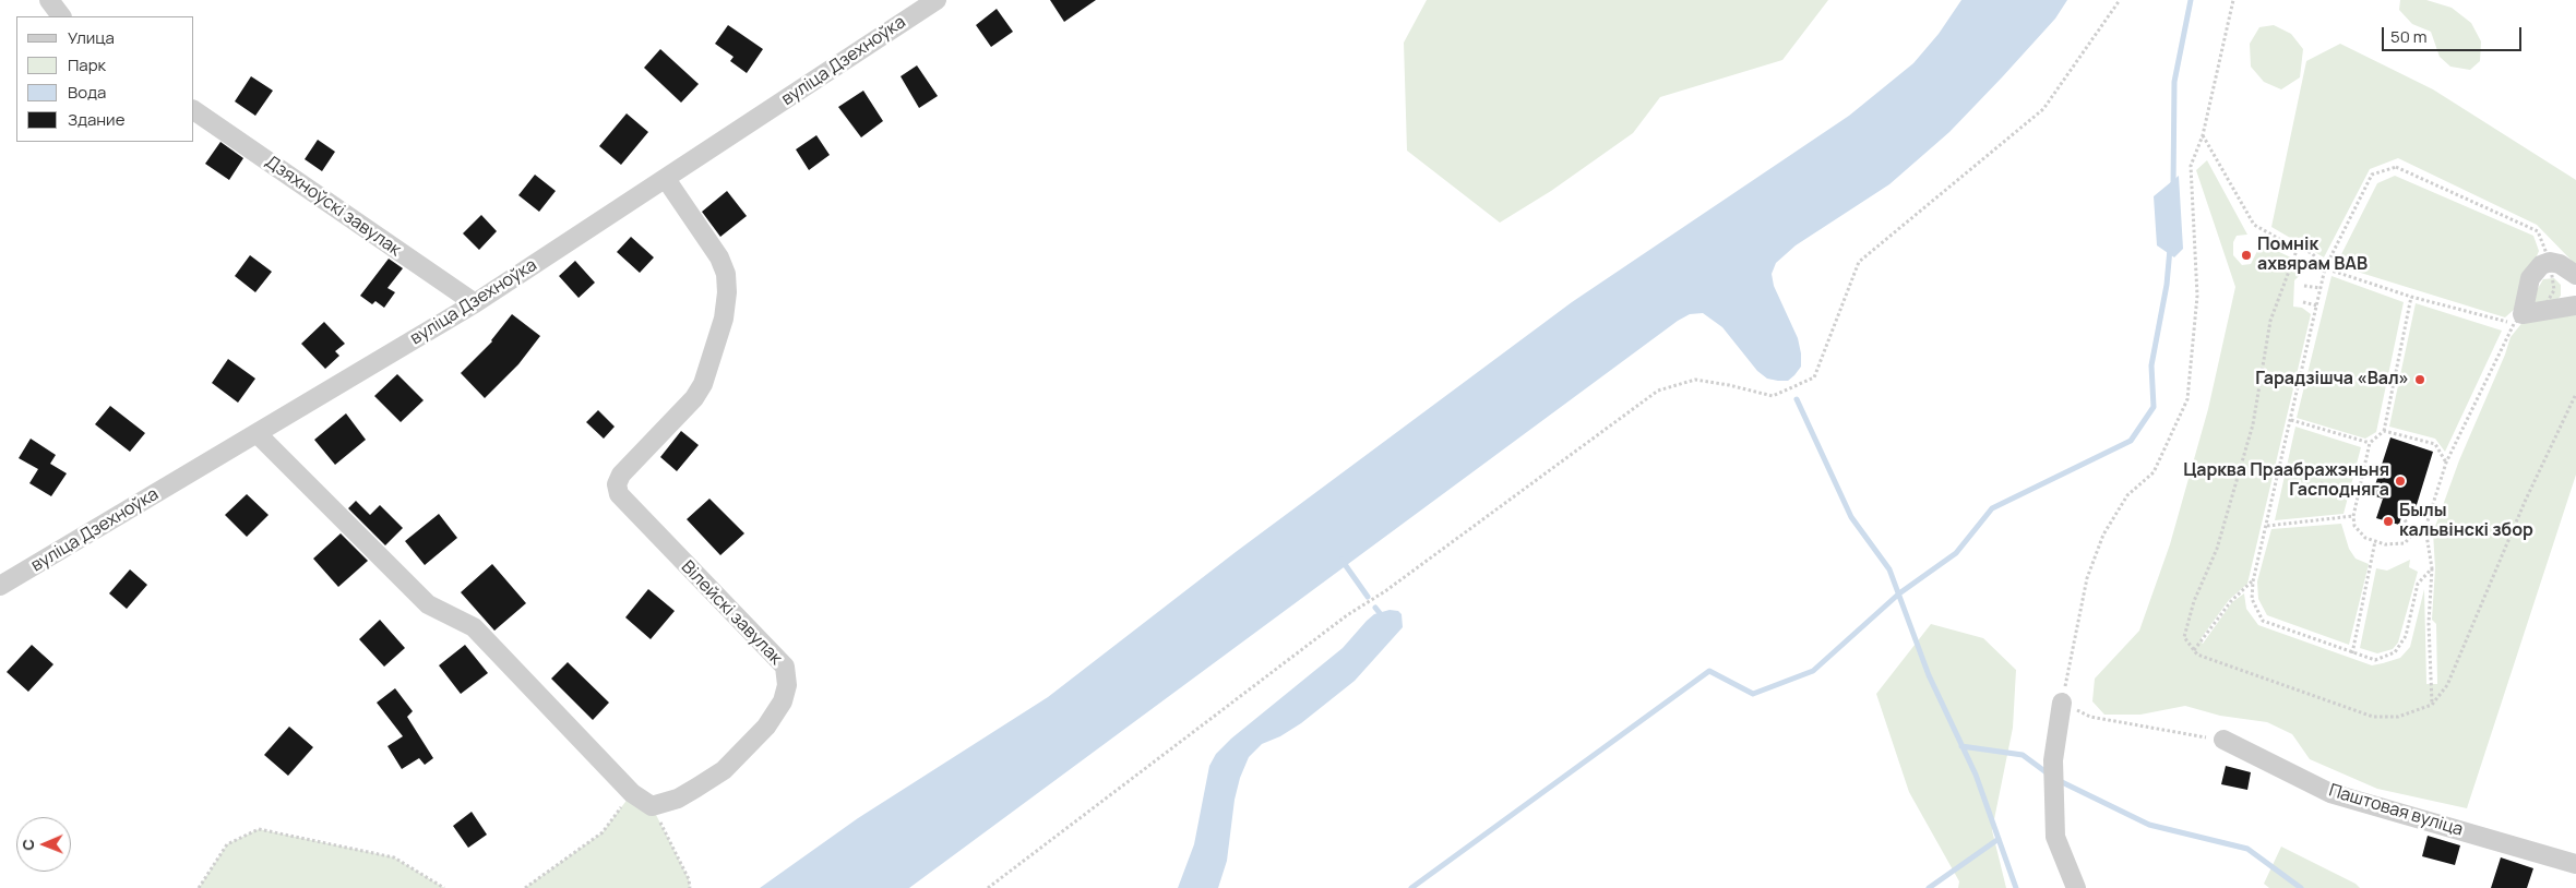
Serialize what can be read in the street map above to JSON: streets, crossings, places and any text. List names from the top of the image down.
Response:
{
  "streets": {
    "street": [
      "вуліца Дзехноўка",
      "Дзяхноўскі завулак",
      "Вілейскі завулак",
      "Паштовая вуліца"
    ]
  },
  "crossings": [
    ["вуліца Дзехноўка", "Дзяхноўскі завулак"],
    ["вуліца Дзехноўка", "Вілейскі завулак"]
  ],
  "places": [
    "Помнік ахвярам ВАВ",
    "Гарадзішча «Вал»",
    "Царква Праабражэньня Гасподняга",
    "Былы кальвінскі збор"
  ],
  "legend": [
    "Улица",
    "Парк",
    "Вода",
    "Здание"
  ],
  "scale_bar": "50 m",
  "north": "left"
}
